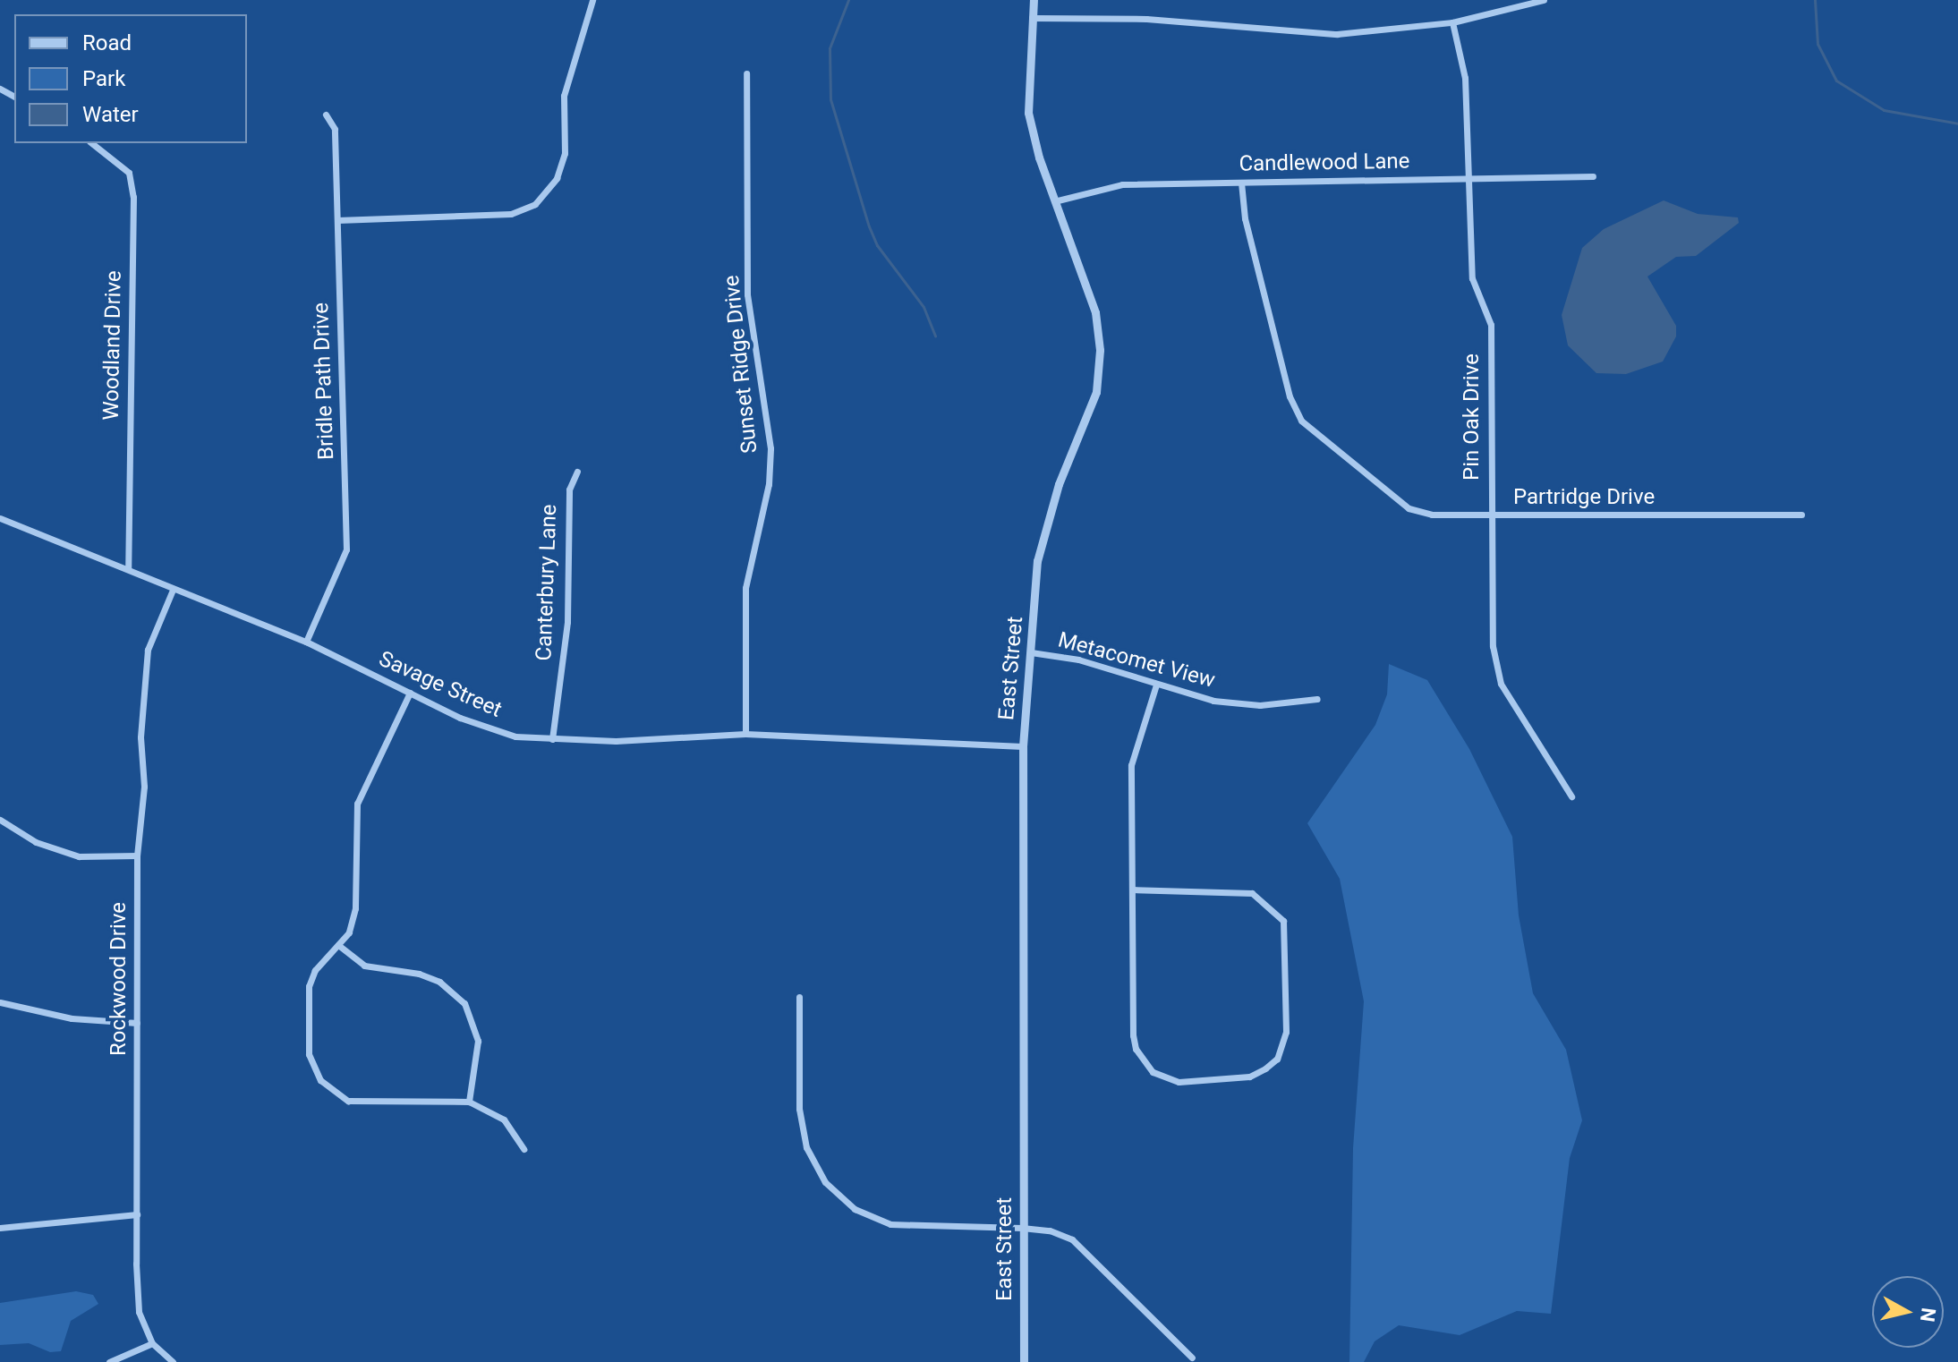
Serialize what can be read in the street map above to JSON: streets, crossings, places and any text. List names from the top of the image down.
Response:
{
  "streets": {
    "street": [
      "Candlewood Lane",
      "Woodland Drive",
      "Sunset Ridge Drive",
      "Bridle Path Drive",
      "Pin Oak Drive",
      "Partridge Drive",
      "Canterbury Lane",
      "Metacomet View",
      "East Street",
      "Savage Street",
      "Rockwood Drive"
    ]
  },
  "crossings": [
    ["Candlewood Lane", "Pin Oak Drive"],
    ["Candlewood Lane", "Partridge Drive"],
    ["Candlewood Lane", "East Street"],
    ["Woodland Drive", "Savage Street"],
    ["Sunset Ridge Drive", "Savage Street"],
    ["Bridle Path Drive", "Savage Street"],
    ["Pin Oak Drive", "Partridge Drive"],
    ["Canterbury Lane", "Savage Street"],
    ["Metacomet View", "East Street"],
    ["East Street", "Savage Street"],
    ["Savage Street", "Rockwood Drive"]
  ],
  "legend": ["Road", "Park", "Water"],
  "north": "right"
}
